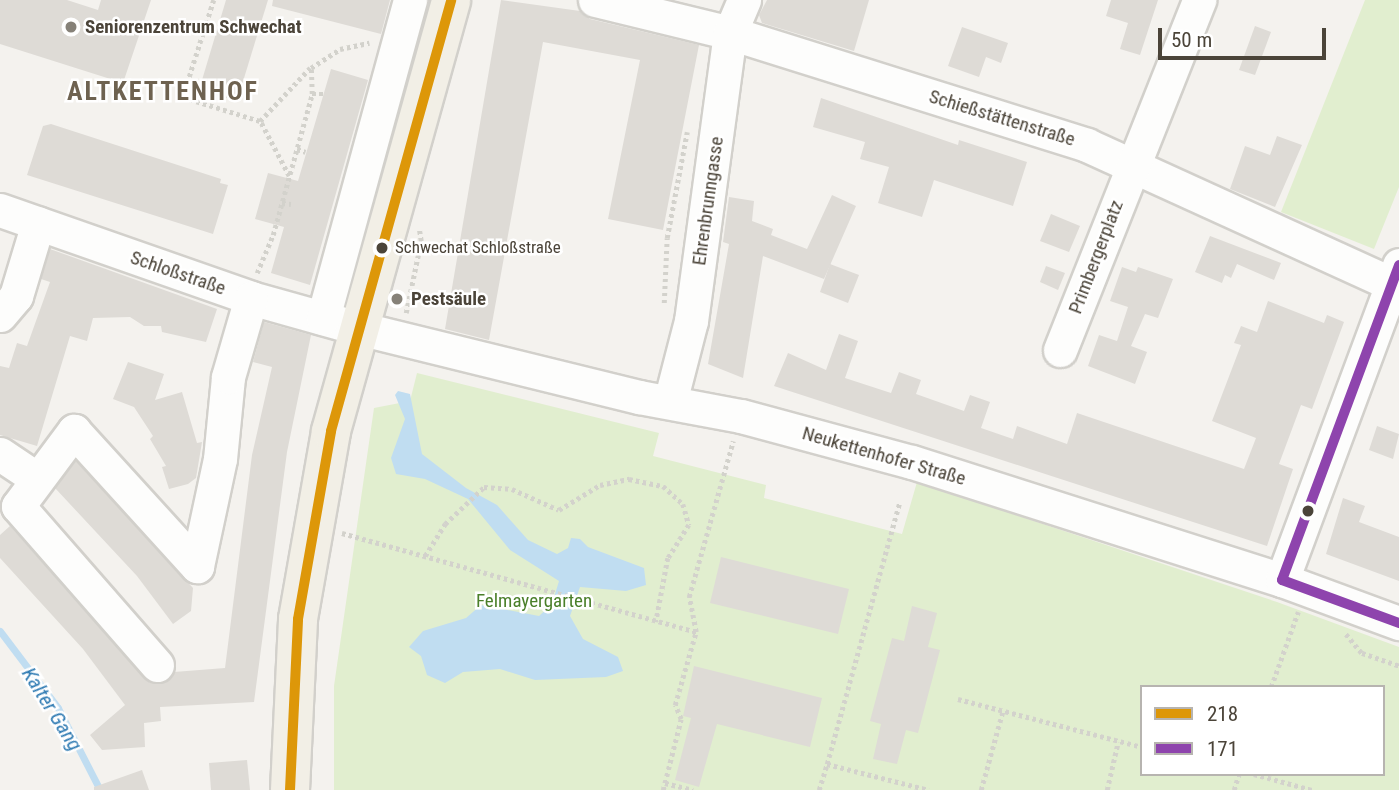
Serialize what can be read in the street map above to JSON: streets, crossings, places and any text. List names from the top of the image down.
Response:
{
  "streets": {
    "street": [
      "Schießstättenstraße",
      "Ehrenbrunngasse",
      "Primbergerplatz",
      "Schloßstraße",
      "Neukettenhofer Straße"
    ]
  },
  "crossings": [
    ["Schießstättenstraße", "Ehrenbrunngasse"],
    ["Schießstättenstraße", "Primbergerplatz"],
    ["Ehrenbrunngasse", "Neukettenhofer Straße"],
    ["Schloßstraße", "Neukettenhofer Straße"]
  ],
  "districts": ["ALTKETTENHOF"],
  "water": ["Kalter Gang"],
  "parks": ["Felmayergarten"],
  "places": ["Seniorenzentrum Schwechat", "Schwechat Schloßstraße", "Pestsäule"],
  "lines": ["transit line 218", "transit line 171"],
  "legend": ["218", "171"],
  "scale_bar": "50 m"
}
